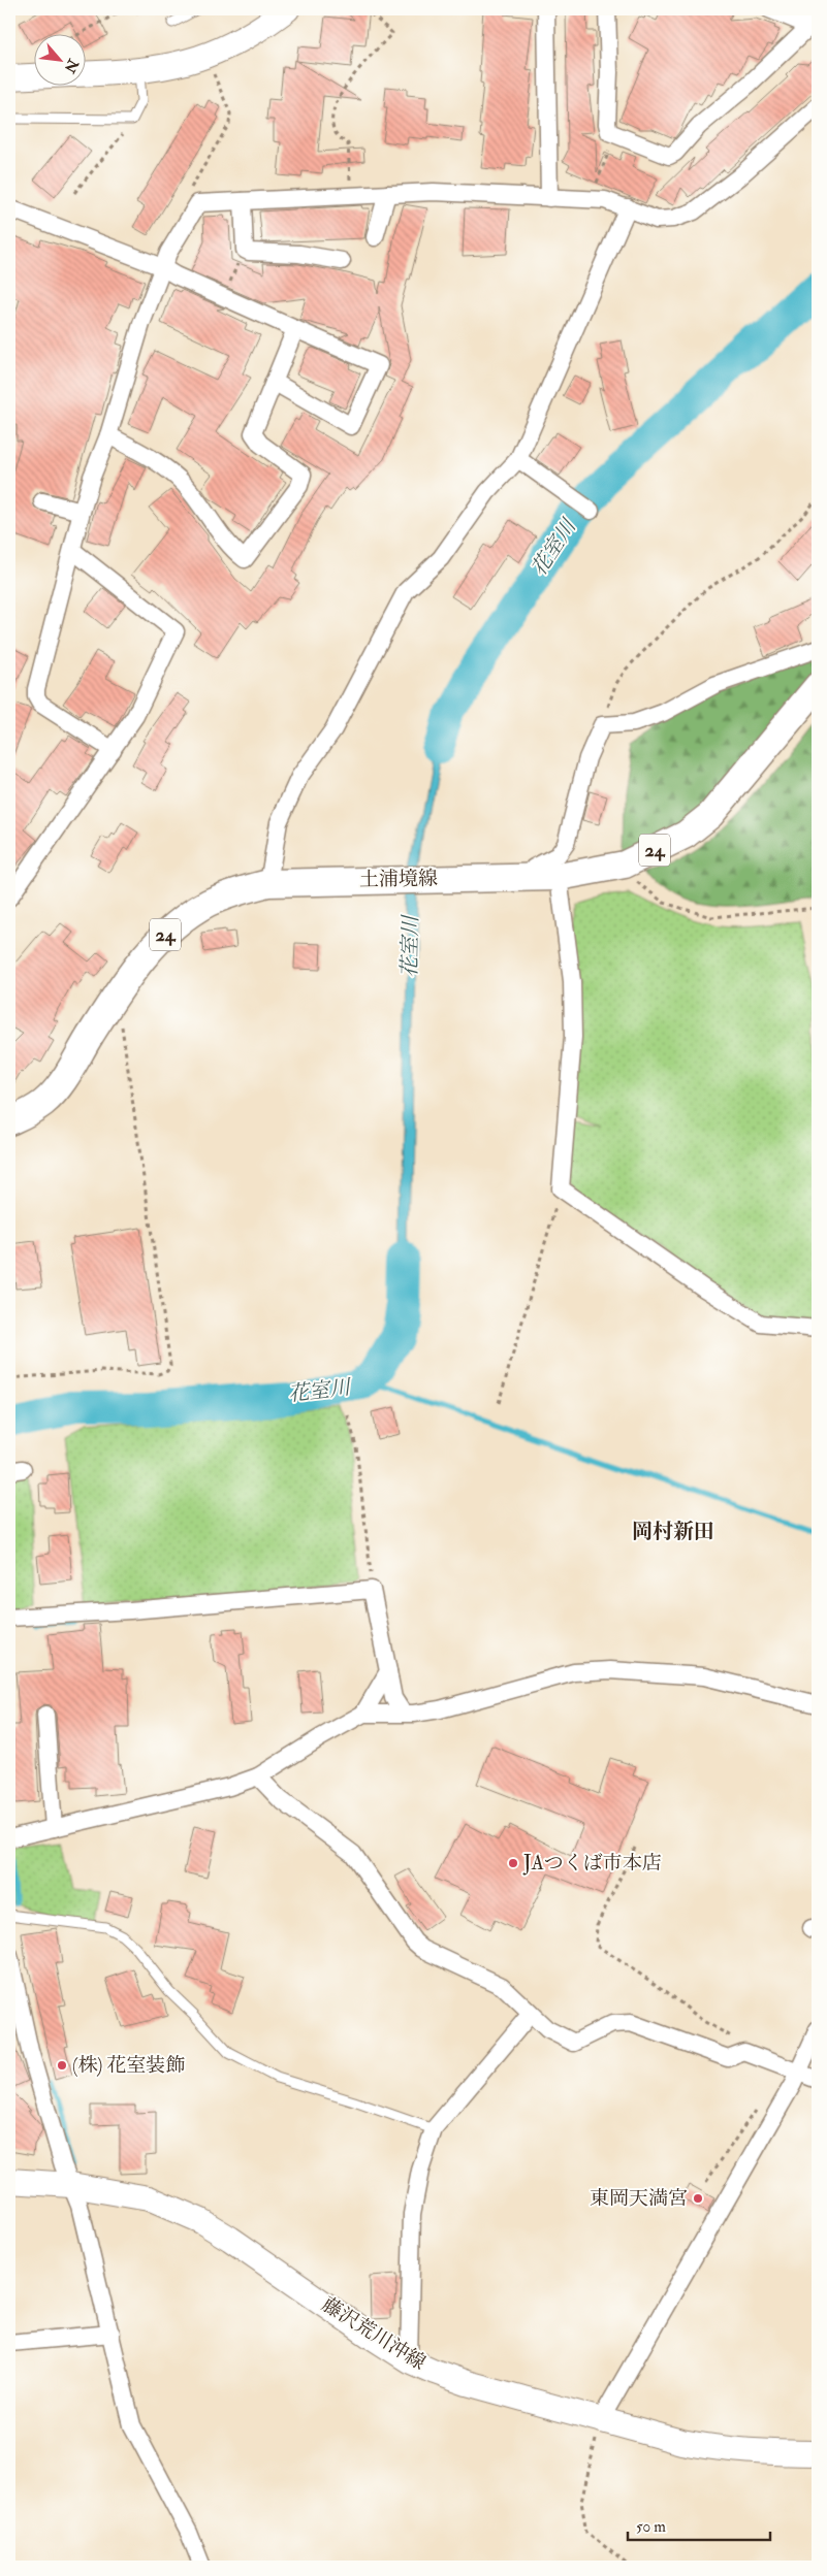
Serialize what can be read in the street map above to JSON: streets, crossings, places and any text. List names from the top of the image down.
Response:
{
  "streets": {
    "main road": ["24", "土浦境線", "藤沢荒川沖線"]
  },
  "districts": ["岡村新田"],
  "water": ["花室川"],
  "places": ["JAつくば市本店", "(株) 花室装飾", "東岡天満宮"],
  "scale_bar": "50 m",
  "north": "bottom right"
}
